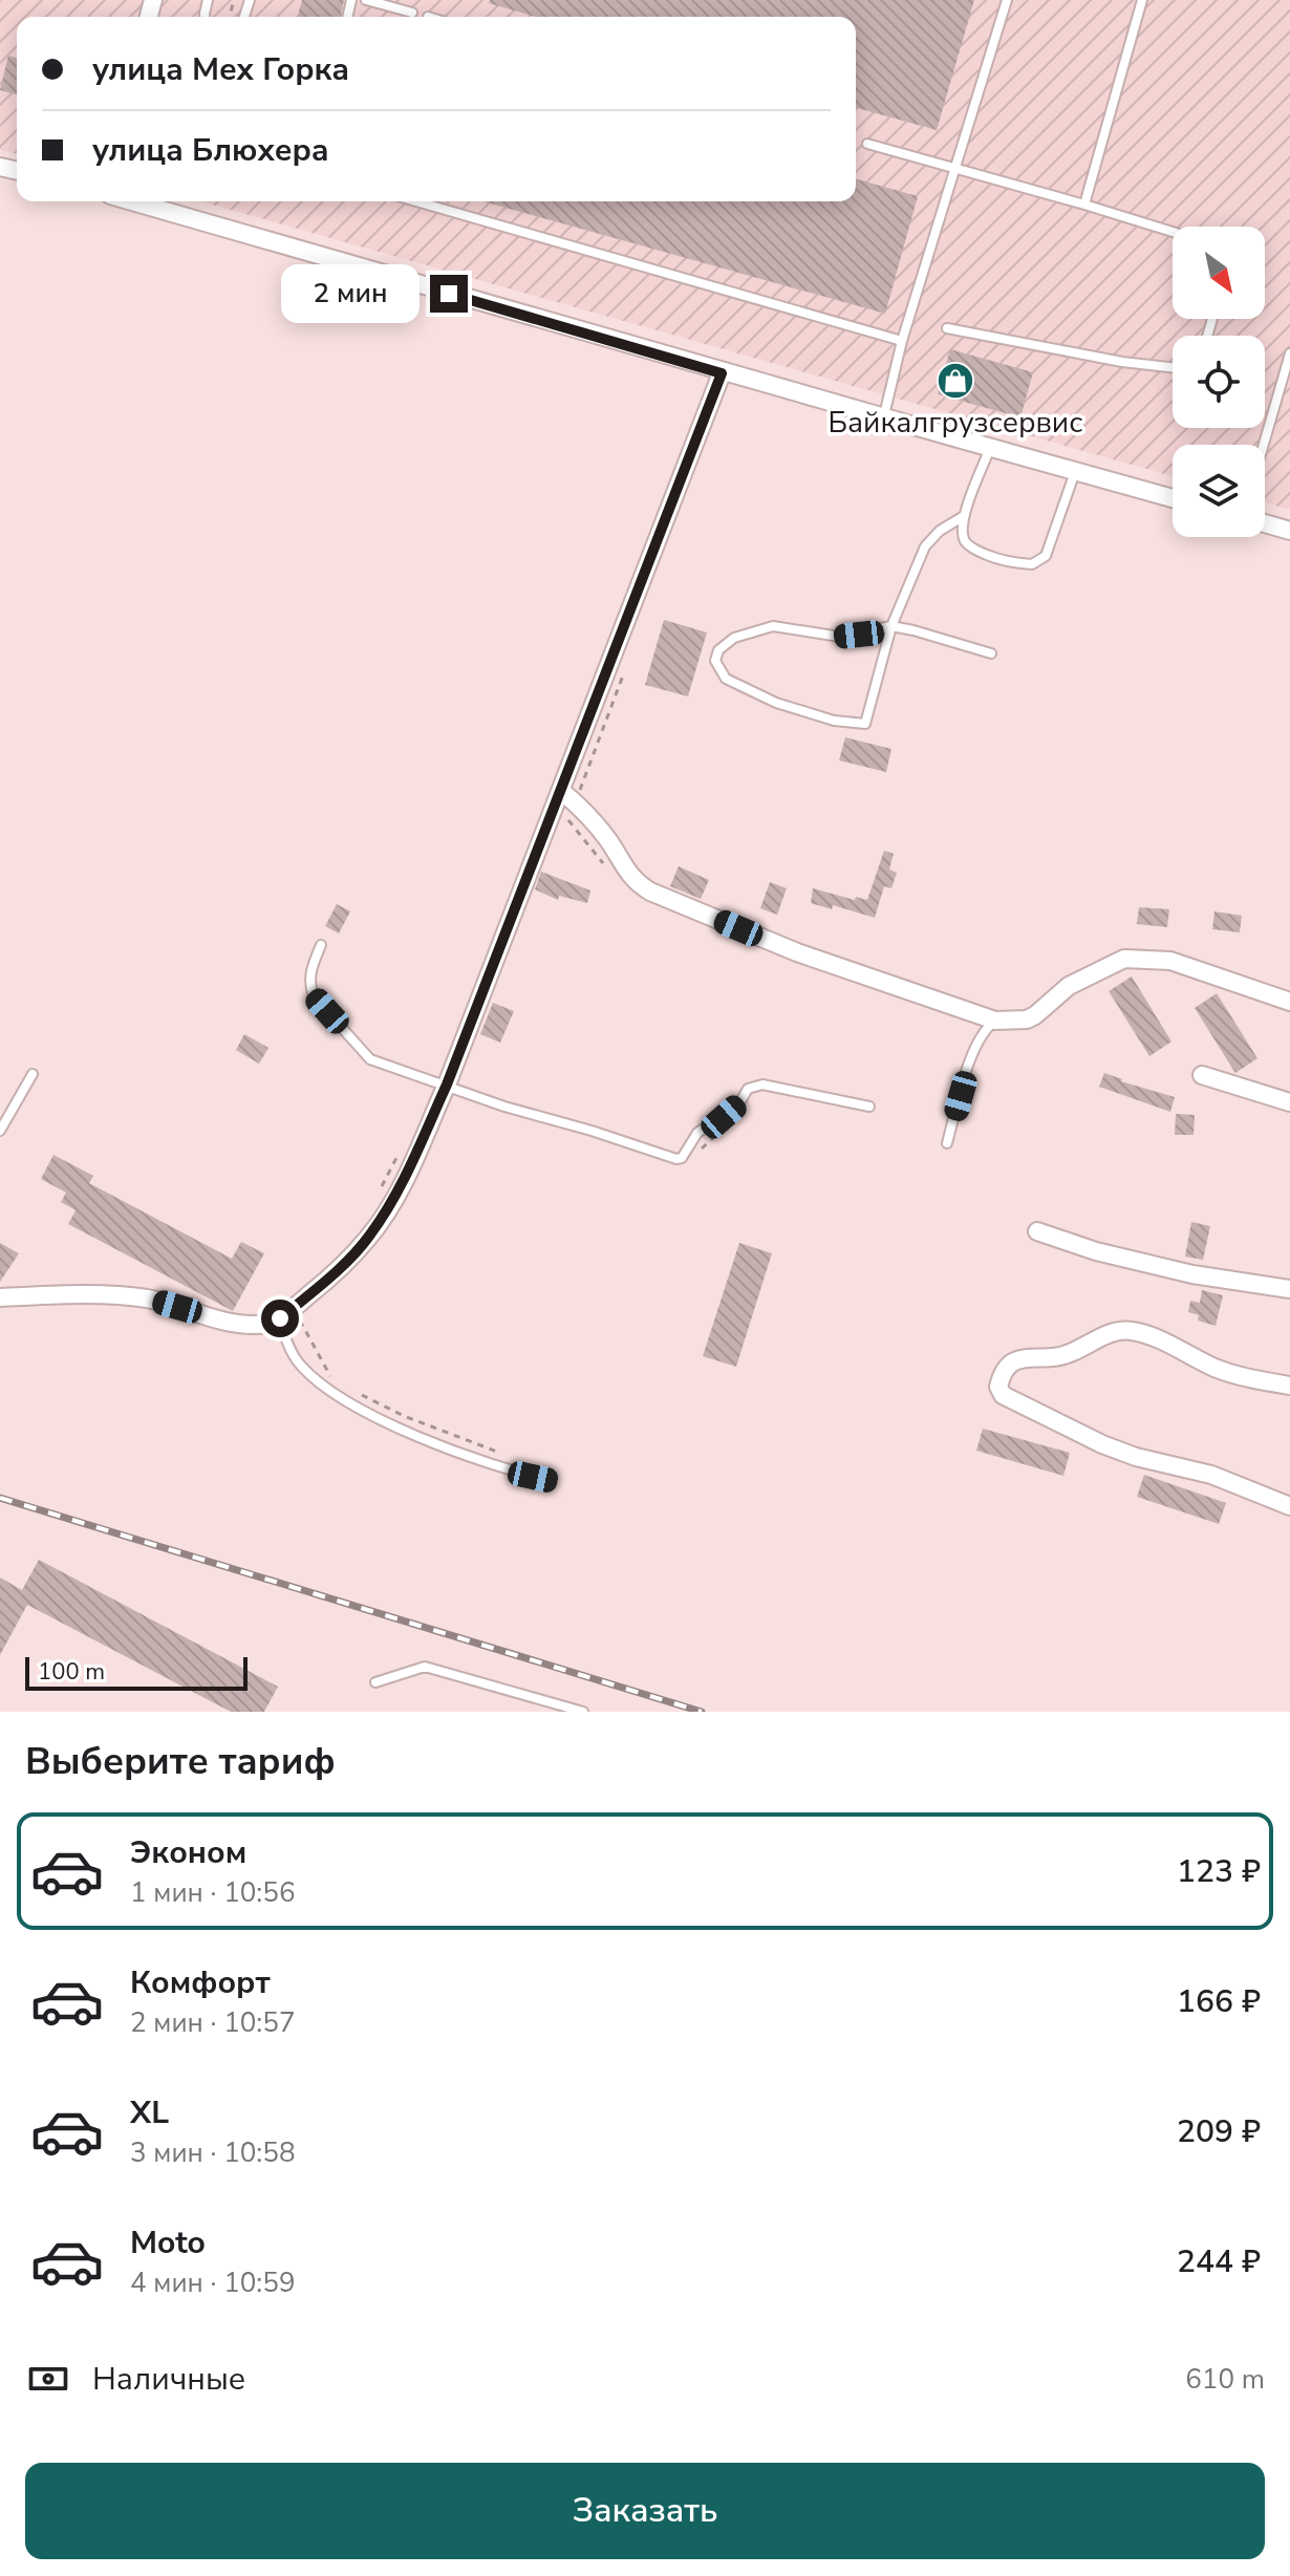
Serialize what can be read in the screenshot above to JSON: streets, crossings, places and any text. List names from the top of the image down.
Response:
{
  "places": {
    "shop": ["Байкалгрузсервис"]
  },
  "scale_bar": "100 m",
  "north": "bottom right",
  "page": {
    "banner": ["улица Мех Горка", "улица Блюхера"],
    "bubble": "2 мин",
    "scale": "100 m",
    "heading": "Выберите тариф",
    "list": [
      {
        "name": "Эконом",
        "note": "1 мин · 10:56",
        "value": "123 ₽"
      },
      {
        "name": "Комфорт",
        "note": "2 мин · 10:57",
        "value": "166 ₽"
      },
      {
        "name": "XL",
        "note": "3 мин · 10:58",
        "value": "209 ₽"
      },
      {
        "name": "Moto",
        "note": "4 мин · 10:59",
        "value": "244 ₽"
      }
    ],
    "pay": ["Наличные", "610 m"],
    "buttons": "Заказать"
  }
}
